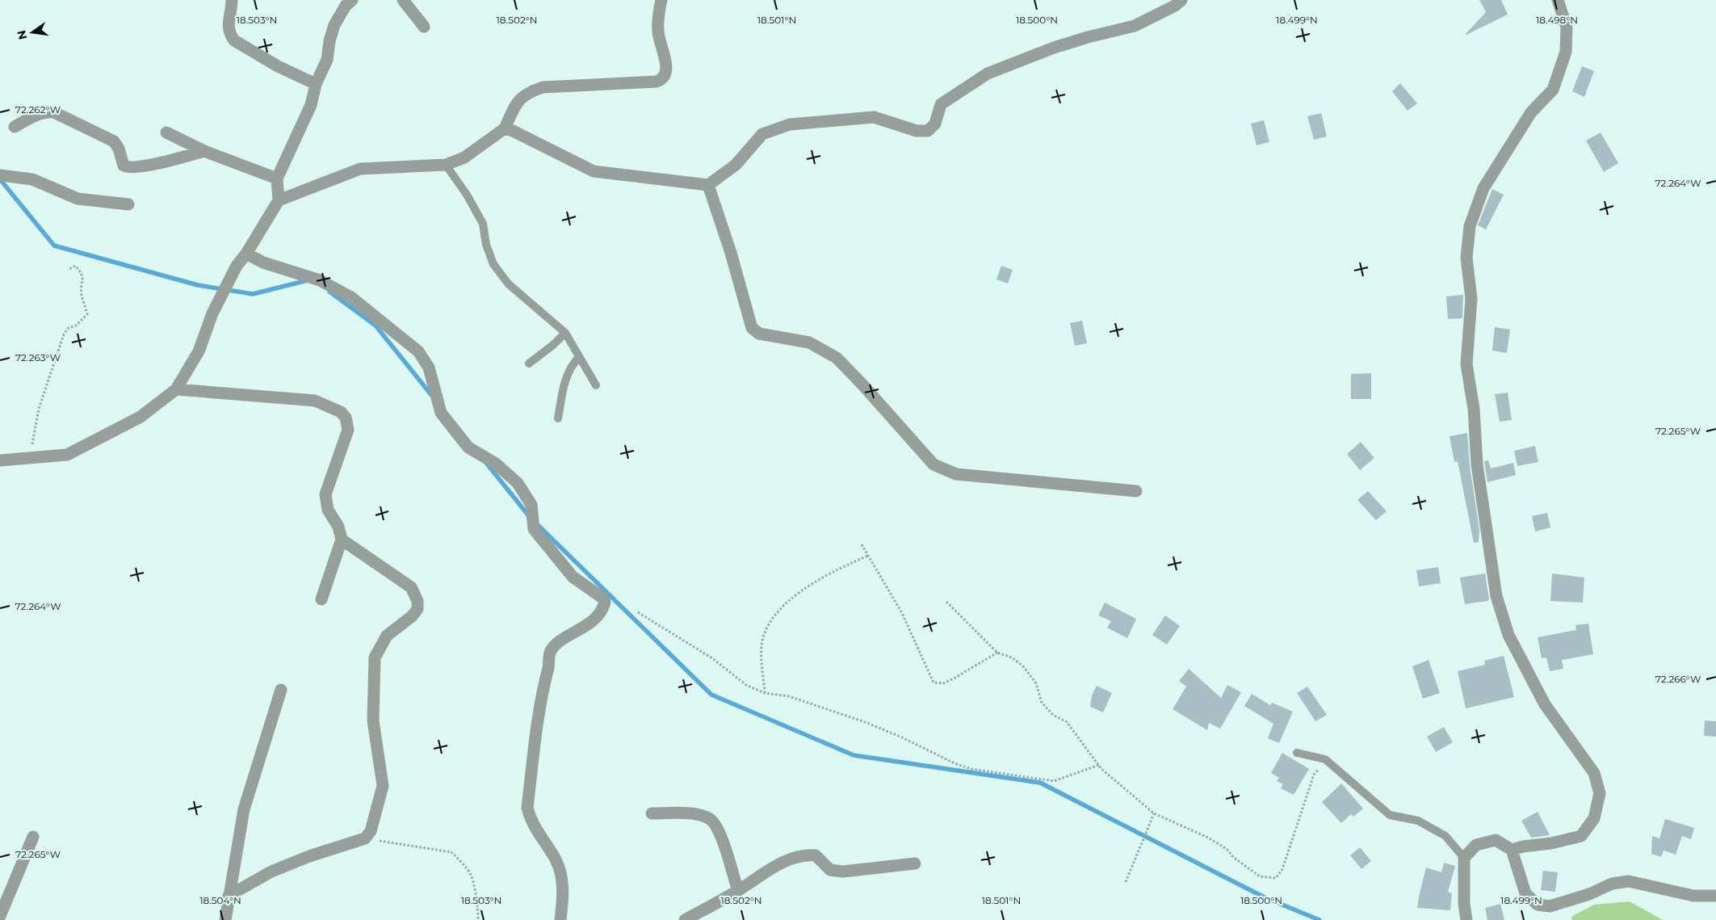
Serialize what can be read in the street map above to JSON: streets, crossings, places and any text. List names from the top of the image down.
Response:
{
  "north": "left",
  "coordinates": [
    "18.503°N",
    "18.502°N",
    "18.501°N",
    "18.500°N",
    "18.499°N",
    "18.498°N",
    "72.262°W",
    "72.264°W",
    "72.263°W",
    "72.265°W",
    "72.266°W",
    "18.504°N"
  ]
}
